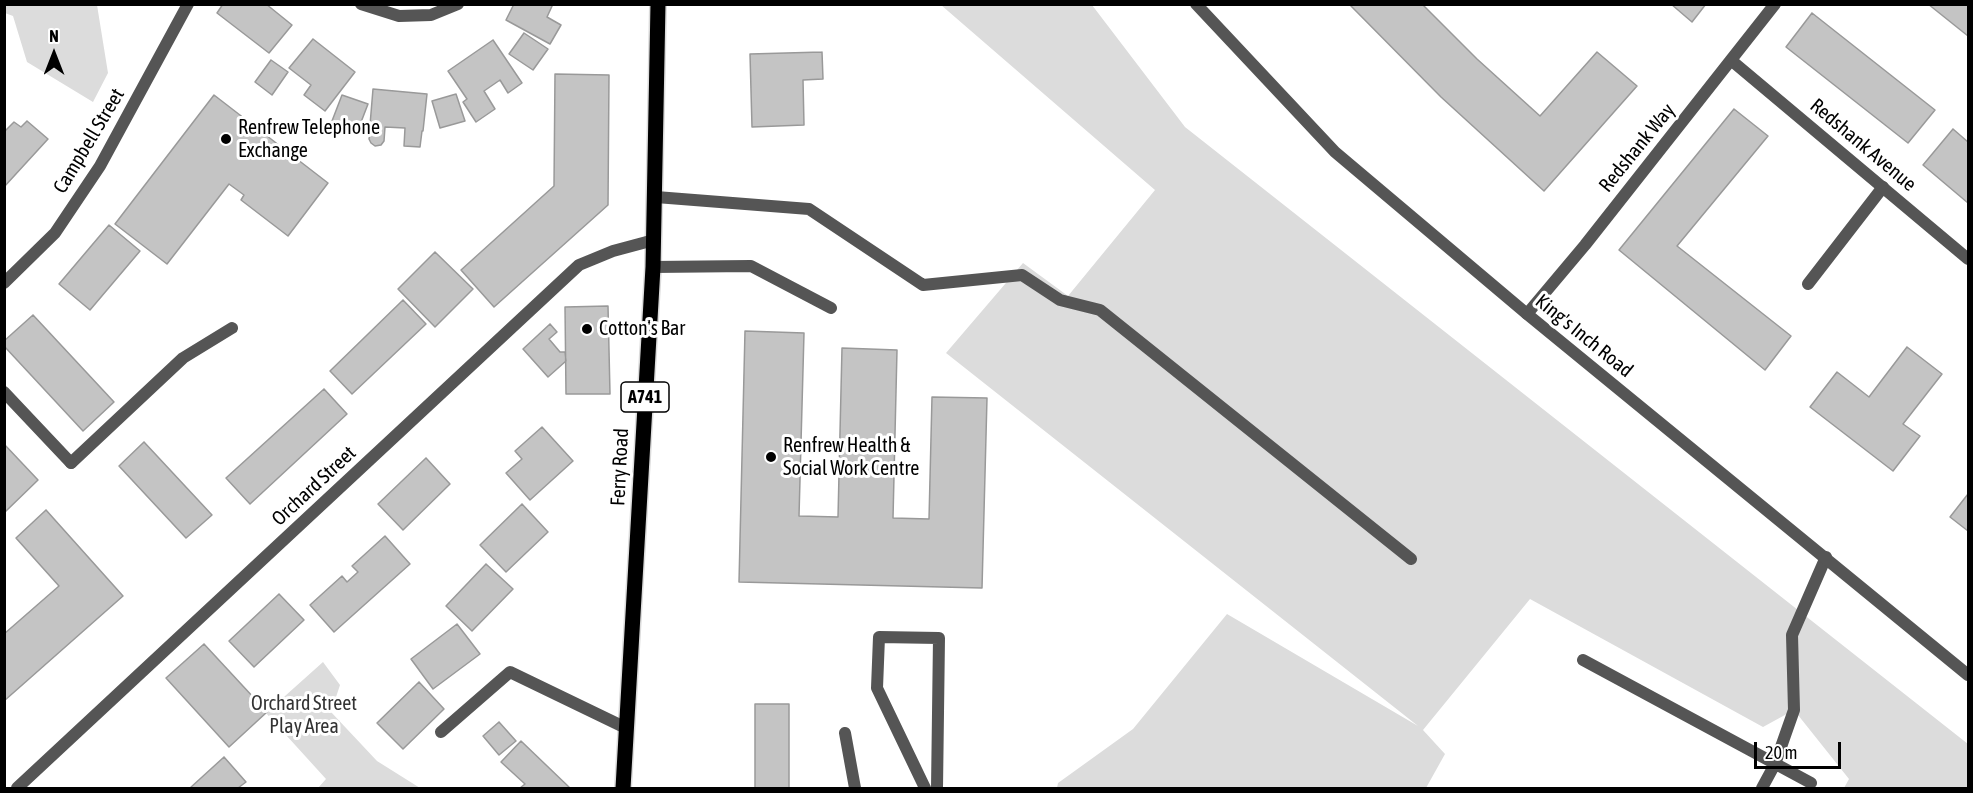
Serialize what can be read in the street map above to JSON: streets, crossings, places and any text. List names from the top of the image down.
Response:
{
  "streets": {
    "main road": ["A741", "Ferry Road"],
    "street": [
      "Campbell Street",
      "Redshank Avenue",
      "Redshank Way",
      "King's Inch Road",
      "Orchard Street"
    ]
  },
  "crossings": [
    ["Redshank Avenue", "Redshank Way"],
    ["Redshank Way", "King's Inch Road"],
    ["Ferry Road", "Orchard Street"]
  ],
  "parks": ["Orchard Street Play Area"],
  "places": ["Renfrew Telephone Exchange", "Cotton's Bar", "Renfrew Health & Social Work Centre"],
  "scale_bar": "20 m",
  "north": "top"
}
